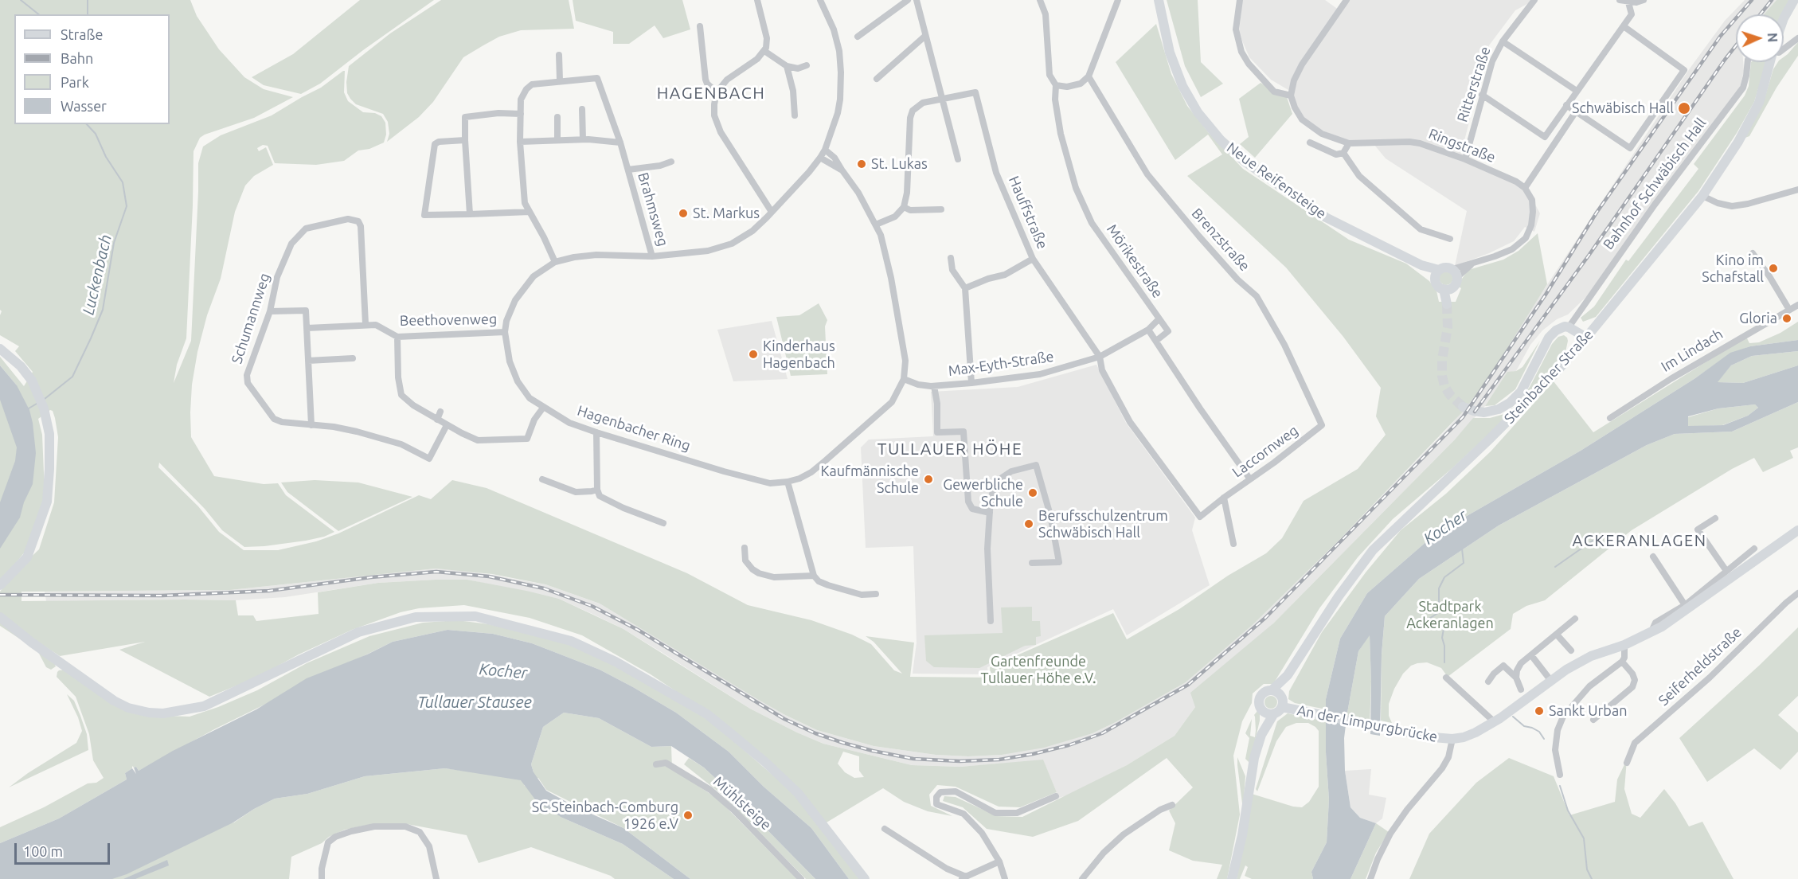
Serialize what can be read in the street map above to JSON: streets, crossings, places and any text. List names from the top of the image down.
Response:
{
  "streets": {
    "street": [
      "Ritterstraße",
      "Ringstraße",
      "Neue Reifensteige",
      "Bahnhof Schwäbisch Hall",
      "Brahmsweg",
      "Hauffstraße",
      "Brenzstraße",
      "Mörikestraße",
      "Schumannweg",
      "Beethovenweg",
      "Im Lindach",
      "Max-Eyth-Straße",
      "Steinbacher Straße",
      "Hagenbacher Ring",
      "Laccornweg",
      "Seiferheldstraße",
      "An der Limpurgbrücke",
      "Mühlsteige"
    ]
  },
  "crossings": [
    ["Ritterstraße", "Ringstraße"],
    ["Brahmsweg", "Hagenbacher Ring"],
    ["Hauffstraße", "Max-Eyth-Straße"],
    ["Hauffstraße", "Laccornweg"],
    ["Brenzstraße", "Laccornweg"],
    ["Mörikestraße", "Max-Eyth-Straße"],
    ["Schumannweg", "Beethovenweg"],
    ["Beethovenweg", "Hagenbacher Ring"],
    ["Max-Eyth-Straße", "Hagenbacher Ring"],
    ["Steinbacher Straße", "An der Limpurgbrücke"]
  ],
  "districts": ["HAGENBACH", "TULLAUER HÖHE", "ACKERANLAGEN"],
  "water": ["Luckenbach", "Kocher", "Tullauer Stausee"],
  "parks": ["Stadtpark Ackeranlagen", "Gartenfreunde Tullauer Höhe e.V."],
  "places": [
    "Schwäbisch Hall",
    "St. Lukas",
    "St. Markus",
    "Kino im Schafstall",
    "Gloria",
    "Kinderhaus Hagenbach",
    "Kaufmännische Schule",
    "Gewerbliche Schule",
    "Berufsschulzentrum Schwäbisch Hall",
    "Sankt Urban",
    "SC Steinbach-Comburg 1926 e.V"
  ],
  "legend": [
    "Straße",
    "Bahn",
    "Park",
    "Wasser"
  ],
  "scale_bar": "100 m",
  "north": "right"
}
